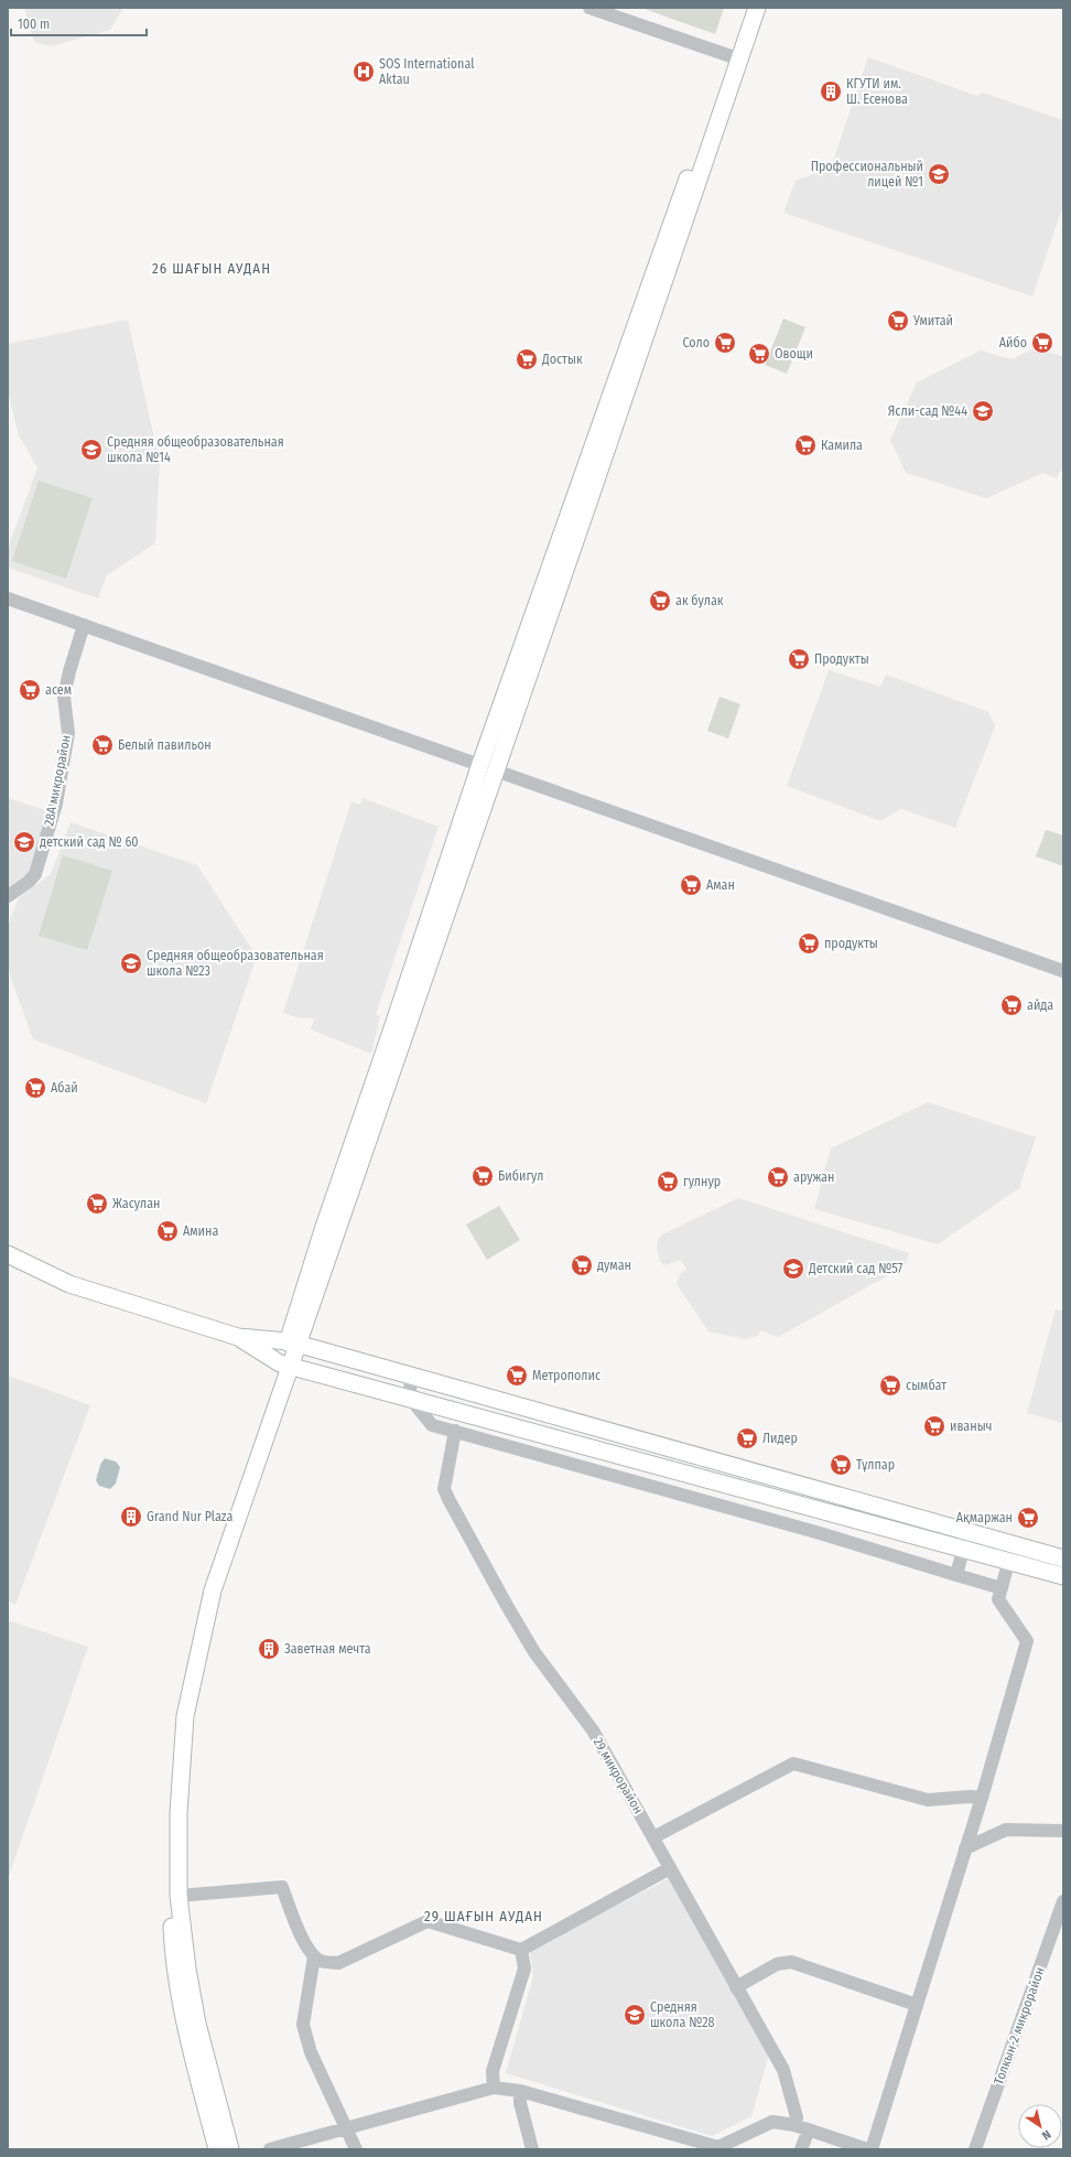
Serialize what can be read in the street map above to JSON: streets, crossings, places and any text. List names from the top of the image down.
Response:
{
  "streets": {
    "street": ["28А микрорайон", "29 микрорайон", "Толкын-2 микрорайон"]
  },
  "districts": ["26 ШАҒЫН АУДАН", "29 ШАҒЫН АУДАН"],
  "places": {
    "hospital": ["SOS International Aktau"],
    "building": ["КГУТИ им. Ш. Есенова", "Grand Nur Plaza", "Заветная мечта"],
    "school or university": [
      "Профессиональный лицей №1",
      "Ясли-сад №44",
      "Cредняя общеобразовательная школа №14",
      "детский сад № 60",
      "Средняя общеобразовательная школа №23",
      "Детский сад №57",
      "Средняя школа №28"
    ],
    "supermarket": [
      "Умитай",
      "Соло",
      "Айбо",
      "Овощи",
      "Достык",
      "Камила",
      "ак булак",
      "Продукты",
      "асем",
      "Белый павильон",
      "Аман",
      "продукты",
      "айда",
      "Абай",
      "Бибигул",
      "аружан",
      "гулнур",
      "Жасулан",
      "Амина",
      "думан",
      "Метрополис",
      "сымбат",
      "иваныч",
      "Лидер",
      "Тұлпар",
      "Ақмаржан"
    ]
  },
  "scale_bar": "100 m",
  "north": "bottom right"
}
